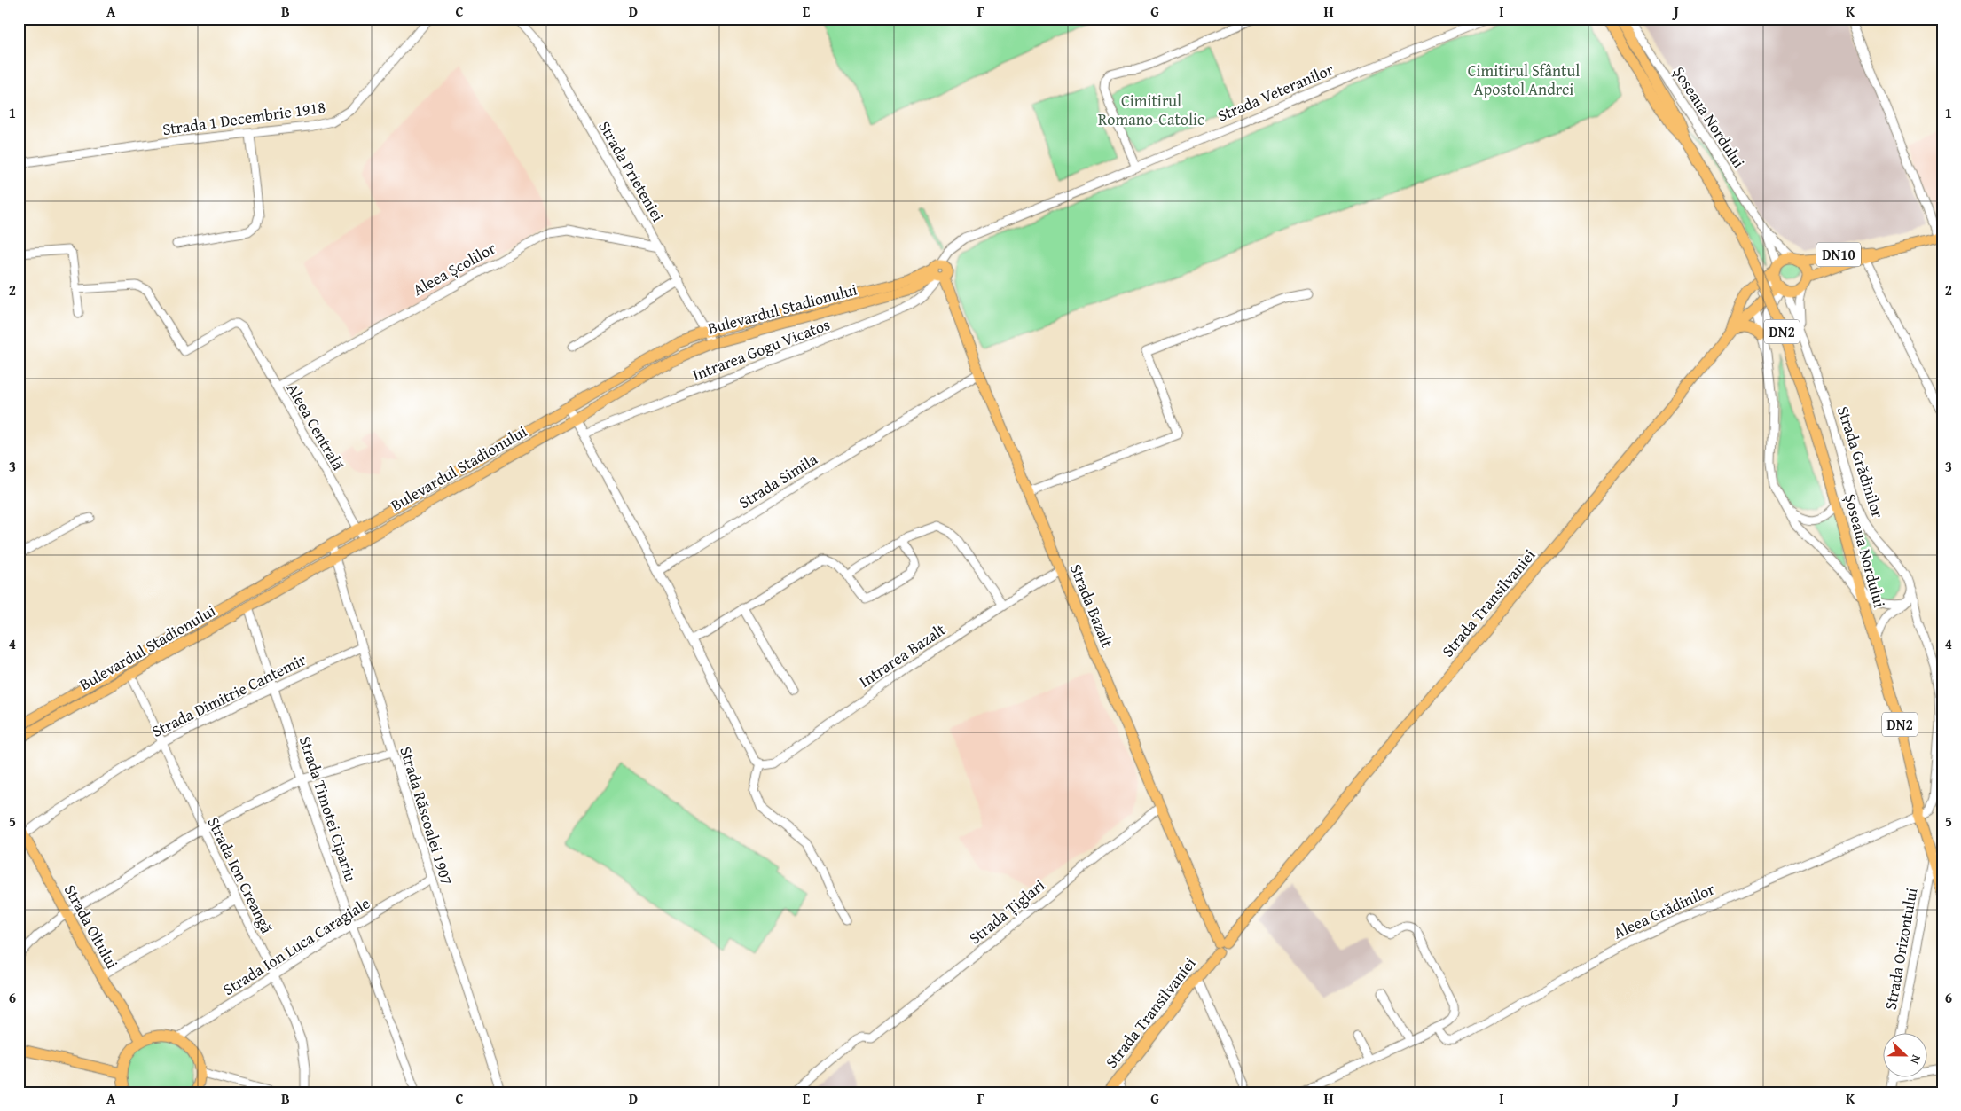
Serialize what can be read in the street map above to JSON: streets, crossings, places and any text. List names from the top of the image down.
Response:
{
  "streets": {
    "main road": [
      "Șoseaua Nordului",
      "DN10",
      "Bulevardul Stadionului",
      "DN2",
      "Strada Transilvaniei",
      "Strada Bazalt",
      "Strada Oltului"
    ],
    "street": [
      "Strada Veteranilor",
      "Strada 1 Decembrie 1918",
      "Strada Prieteniei",
      "Aleea Școlilor",
      "Intrarea Gogu Vicatos",
      "Aleea Centrală",
      "Strada Grădinilor",
      "Strada Simila",
      "Intrarea Bazalt",
      "Strada Dimitrie Cantemir",
      "Strada Timotei Cipariu",
      "Strada Răscoalei 1907",
      "Strada Ion Creangă",
      "Aleea Grădinilor",
      "Strada Țiglari",
      "Strada Ion Luca Caragiale",
      "Strada Orizontului"
    ]
  },
  "crossings": [
    ["Strada Veteranilor", "Bulevardul Stadionului"],
    ["Strada Veteranilor", "Intrarea Gogu Vicatos"],
    ["Strada Veteranilor", "Strada Bazalt"],
    ["Șoseaua Nordului", "DN10"],
    ["Șoseaua Nordului", "Strada Grădinilor"],
    ["Șoseaua Nordului", "Strada Transilvaniei"],
    ["Șoseaua Nordului", "Aleea Grădinilor"],
    ["Șoseaua Nordului", "Strada Orizontului"],
    ["Strada Prieteniei", "Aleea Școlilor"],
    ["Strada Prieteniei", "Bulevardul Stadionului"],
    ["DN10", "Strada Transilvaniei"],
    ["Aleea Școlilor", "Aleea Centrală"],
    ["Bulevardul Stadionului", "Intrarea Gogu Vicatos"],
    ["Bulevardul Stadionului", "Aleea Centrală"],
    ["Bulevardul Stadionului", "Strada Bazalt"],
    ["Bulevardul Stadionului", "Strada Timotei Cipariu"],
    ["Bulevardul Stadionului", "Strada Răscoalei 1907"],
    ["Bulevardul Stadionului", "Strada Ion Creangă"],
    ["Intrarea Gogu Vicatos", "Strada Bazalt"],
    ["Strada Grădinilor", "Aleea Grădinilor"],
    ["Strada Simila", "Strada Bazalt"],
    ["Strada Transilvaniei", "Strada Bazalt"],
    ["Strada Bazalt", "Intrarea Bazalt"],
    ["Strada Bazalt", "Strada Țiglari"],
    ["Strada Dimitrie Cantemir", "Strada Timotei Cipariu"],
    ["Strada Dimitrie Cantemir", "Strada Răscoalei 1907"],
    ["Strada Dimitrie Cantemir", "Strada Ion Creangă"],
    ["Strada Dimitrie Cantemir", "Strada Oltului"],
    ["Strada Timotei Cipariu", "Strada Ion Luca Caragiale"],
    ["Strada Răscoalei 1907", "Strada Ion Luca Caragiale"],
    ["Strada Ion Creangă", "Strada Ion Luca Caragiale"]
  ],
  "parks": ["Cimitirul Sfântul Apostol Andrei", "Cimitirul Romano-Catolic"],
  "north": "right",
  "grid": {
    "columns": [
      "A",
      "B",
      "C",
      "D",
      "E",
      "F",
      "G",
      "H",
      "I",
      "J",
      "K"
    ],
    "rows": [
      "1",
      "2",
      "3",
      "4",
      "5",
      "6"
    ]
  }
}
